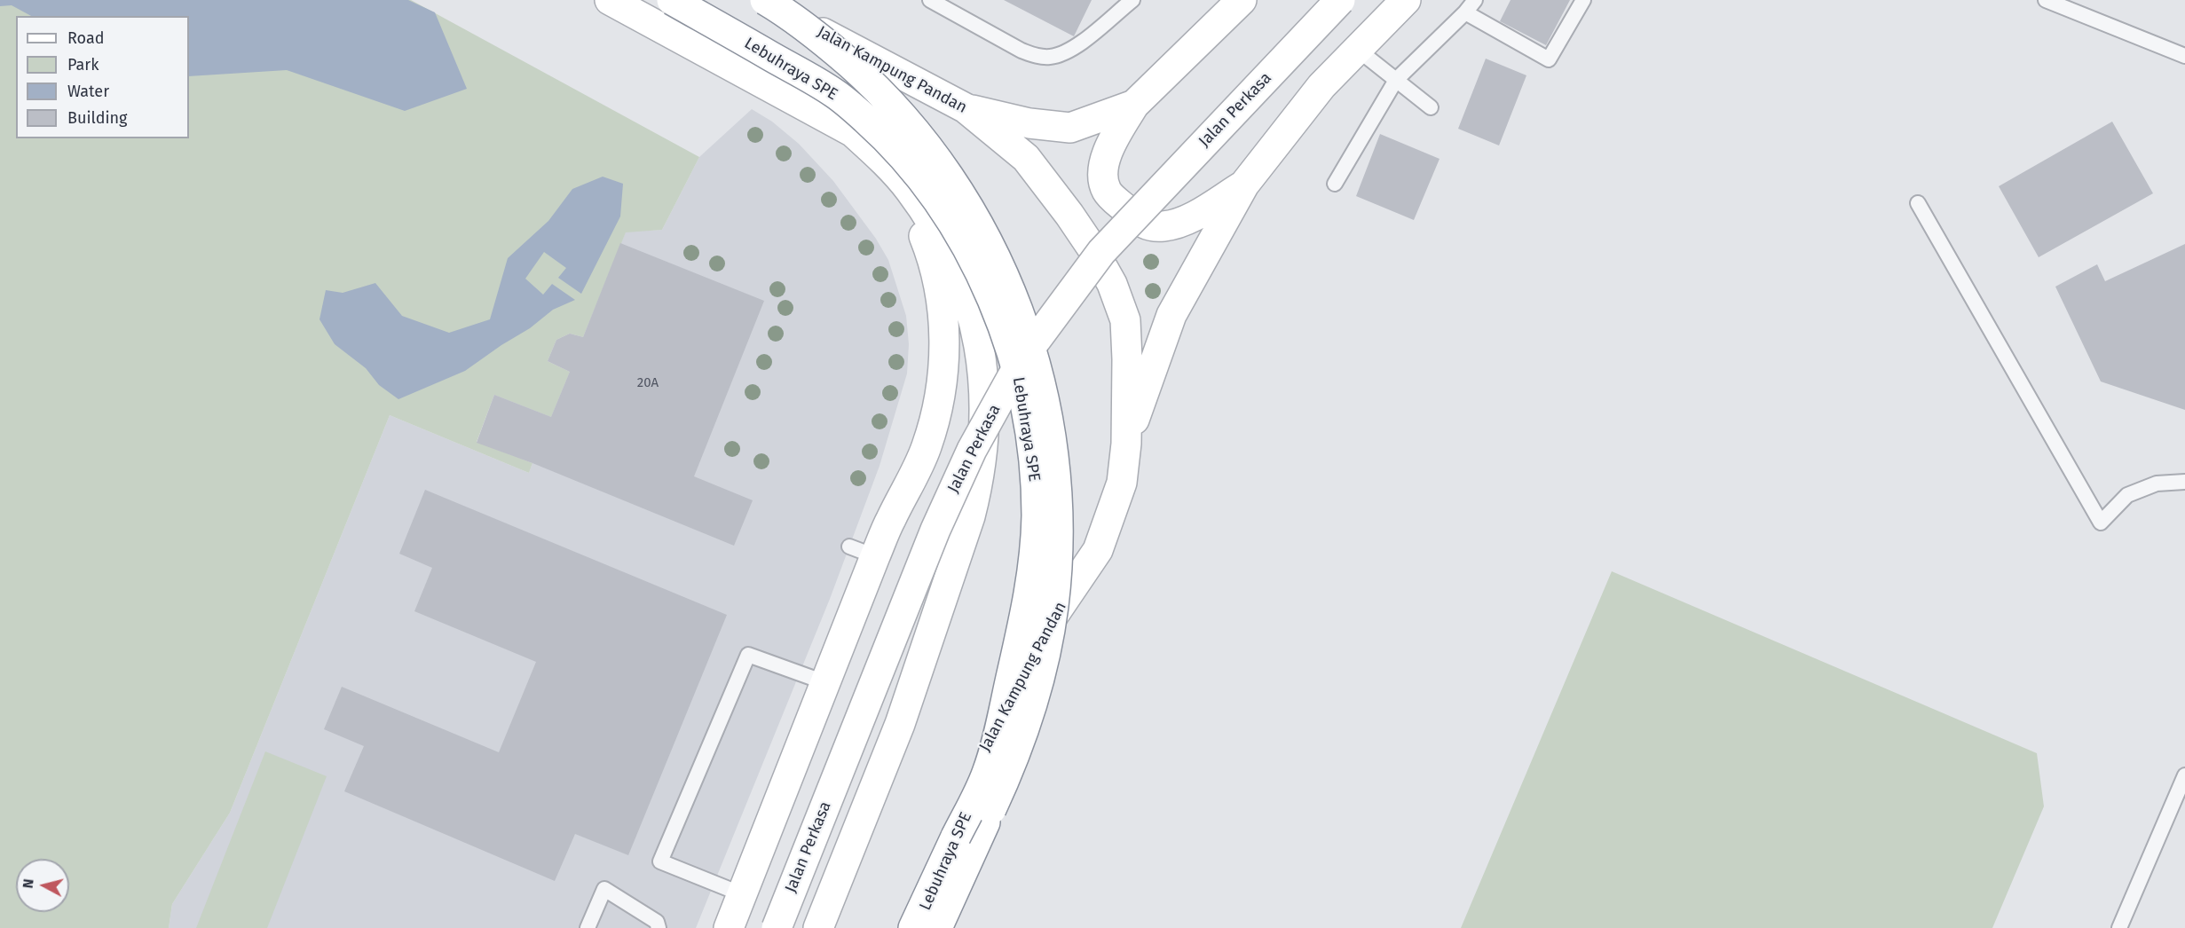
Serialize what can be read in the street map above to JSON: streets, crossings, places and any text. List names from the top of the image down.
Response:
{
  "streets": {
    "main road": ["Lebuhraya SPE", "Jalan Kampung Pandan", "Jalan Perkasa"]
  },
  "house_numbers": ["20A"],
  "legend": [
    "Road",
    "Park",
    "Water",
    "Building"
  ],
  "north": "left"
}
